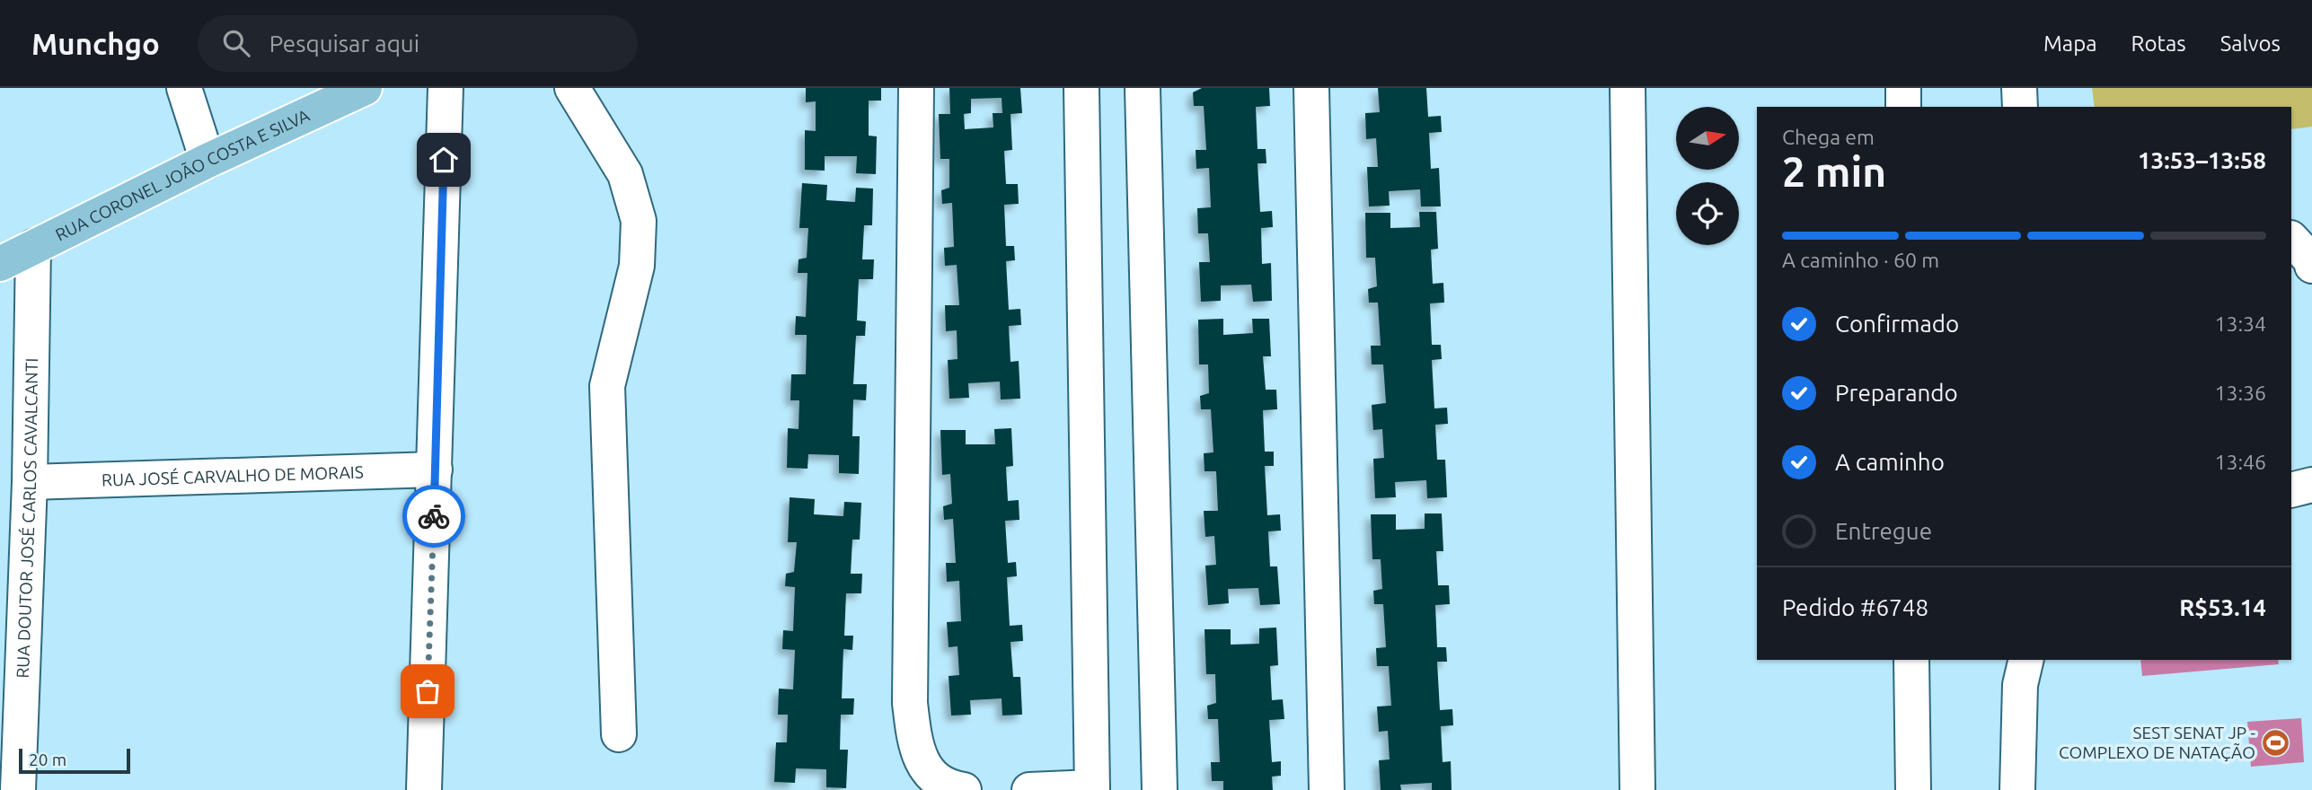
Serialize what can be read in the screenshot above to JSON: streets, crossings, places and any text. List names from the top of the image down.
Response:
{
  "streets": {
    "main road": ["RUA CORONEL JOÃO COSTA E SILVA"],
    "street": ["RUA JOSÉ CARVALHO DE MORAIS", "RUA DOUTOR JOSÉ CARLOS CAVALCANTI"]
  },
  "crossings": [
    ["RUA CORONEL JOÃO COSTA E SILVA", "RUA DOUTOR JOSÉ CARLOS CAVALCANTI"],
    ["RUA JOSÉ CARVALHO DE MORAIS", "RUA DOUTOR JOSÉ CARLOS CAVALCANTI"]
  ],
  "places": {
    "sports": ["SEST SENAT JP - COMPLEXO DE NATAÇÃO"]
  },
  "scale_bar": "20 m",
  "north": "right",
  "page": {
    "header": "Munchgo",
    "search": "Pesquisar aqui",
    "nav": ["Mapa", "Rotas", "Salvos"],
    "heading": ["2 min", "Chega em", "13:53–13:58"],
    "panel": ["Pedido #6748", "R$53.14"],
    "bar": "A caminho · 60 m",
    "list": [
      ["Confirmado", "13:34"],
      ["Preparando", "13:36"],
      ["A caminho", "13:46"],
      "Entregue"
    ],
    "scale": "20 m"
  }
}
